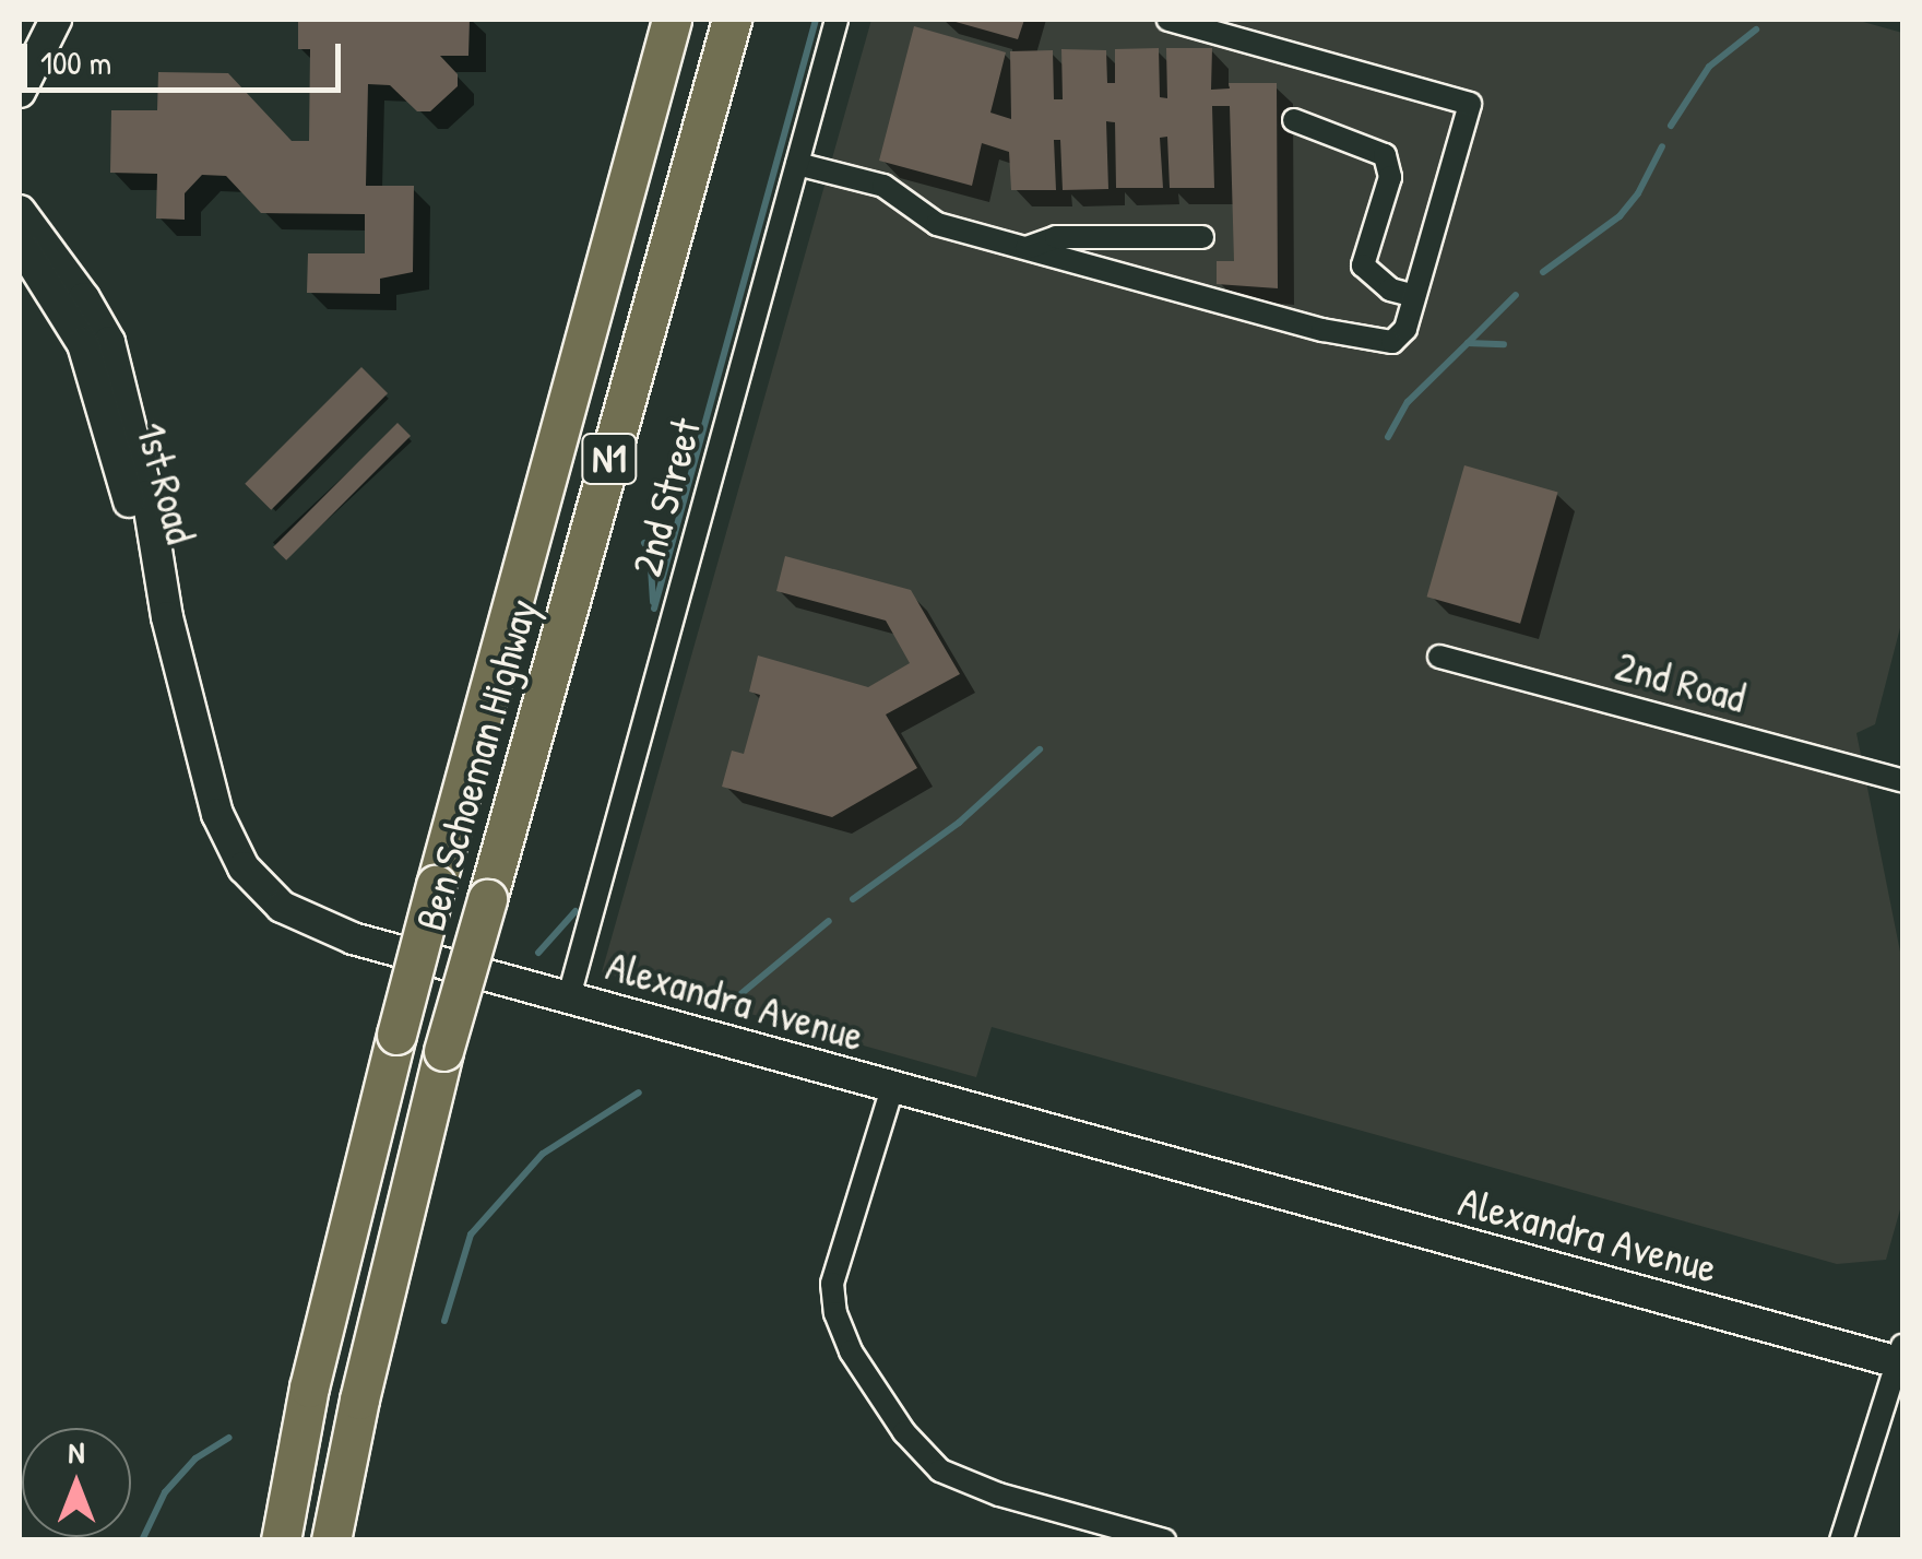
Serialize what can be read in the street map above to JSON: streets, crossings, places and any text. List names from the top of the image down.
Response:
{
  "streets": {
    "highway": ["N1", "Ben Schoeman Highway"],
    "main road": ["1st Road", "Alexandra Avenue"],
    "street": ["2nd Street", "2nd Road"]
  },
  "crossings": [
    ["1st Road", "Alexandra Avenue"],
    ["2nd Street", "Alexandra Avenue"]
  ],
  "scale_bar": "100 m",
  "north": "top"
}
